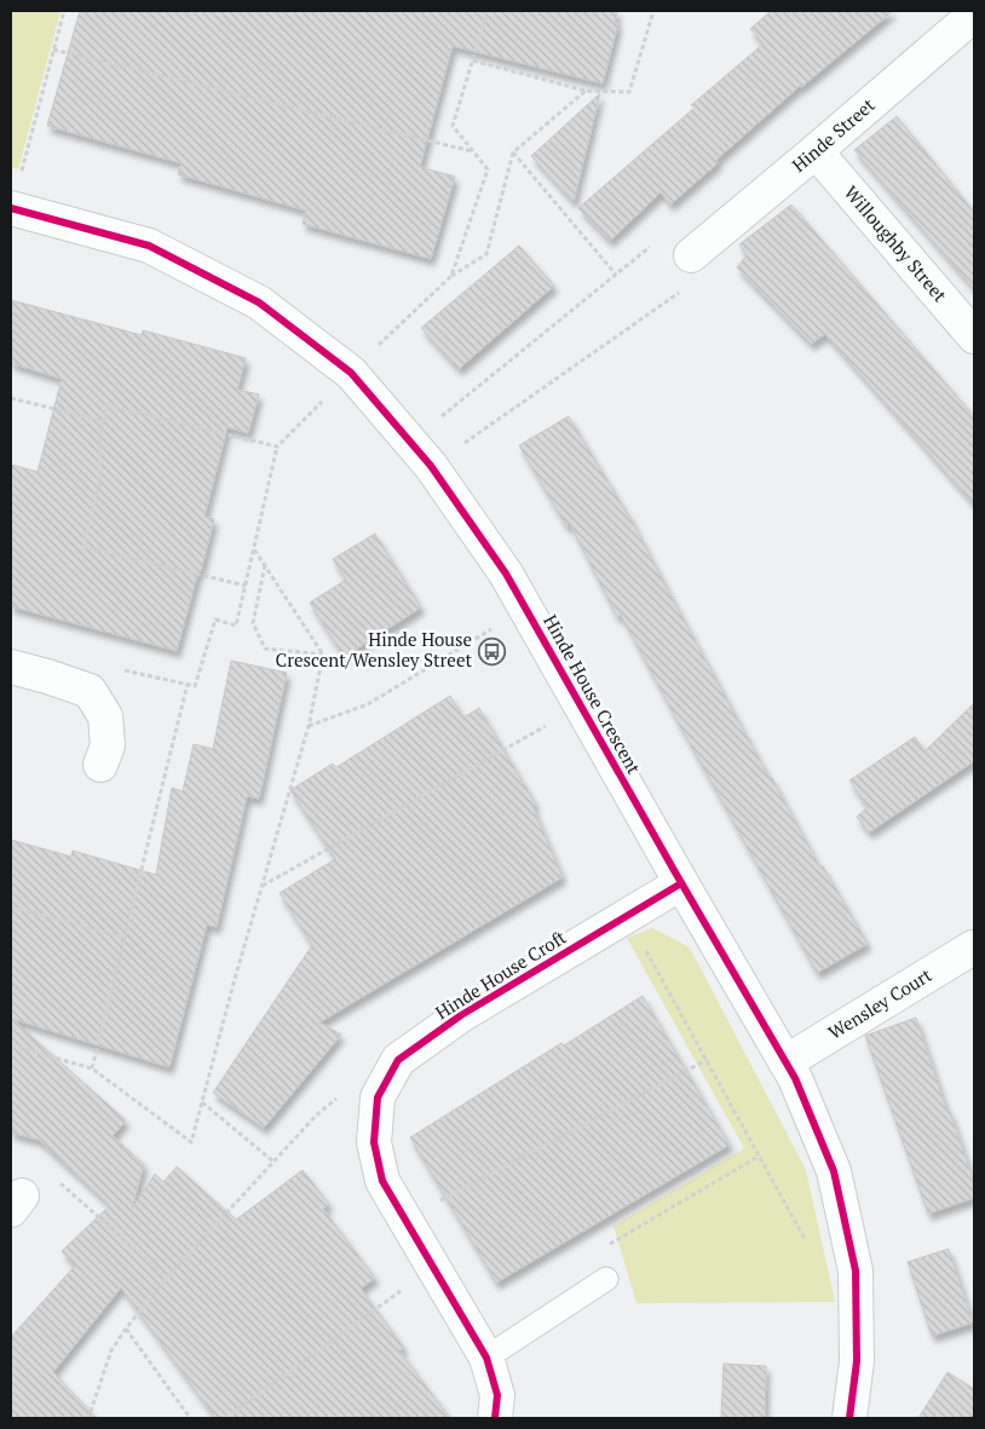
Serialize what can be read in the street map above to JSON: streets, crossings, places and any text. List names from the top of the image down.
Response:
{
  "streets": {
    "street": [
      "Hinde Street",
      "Willoughby Street",
      "Hinde House Crescent",
      "Hinde House Croft",
      "Wensley Court"
    ]
  },
  "crossings": [
    ["Hinde Street", "Willoughby Street"],
    ["Hinde House Crescent", "Hinde House Croft"],
    ["Hinde House Crescent", "Wensley Court"]
  ],
  "places": {
    "bus stop": ["Hinde House Crescent/Wensley Street"]
  }
}
